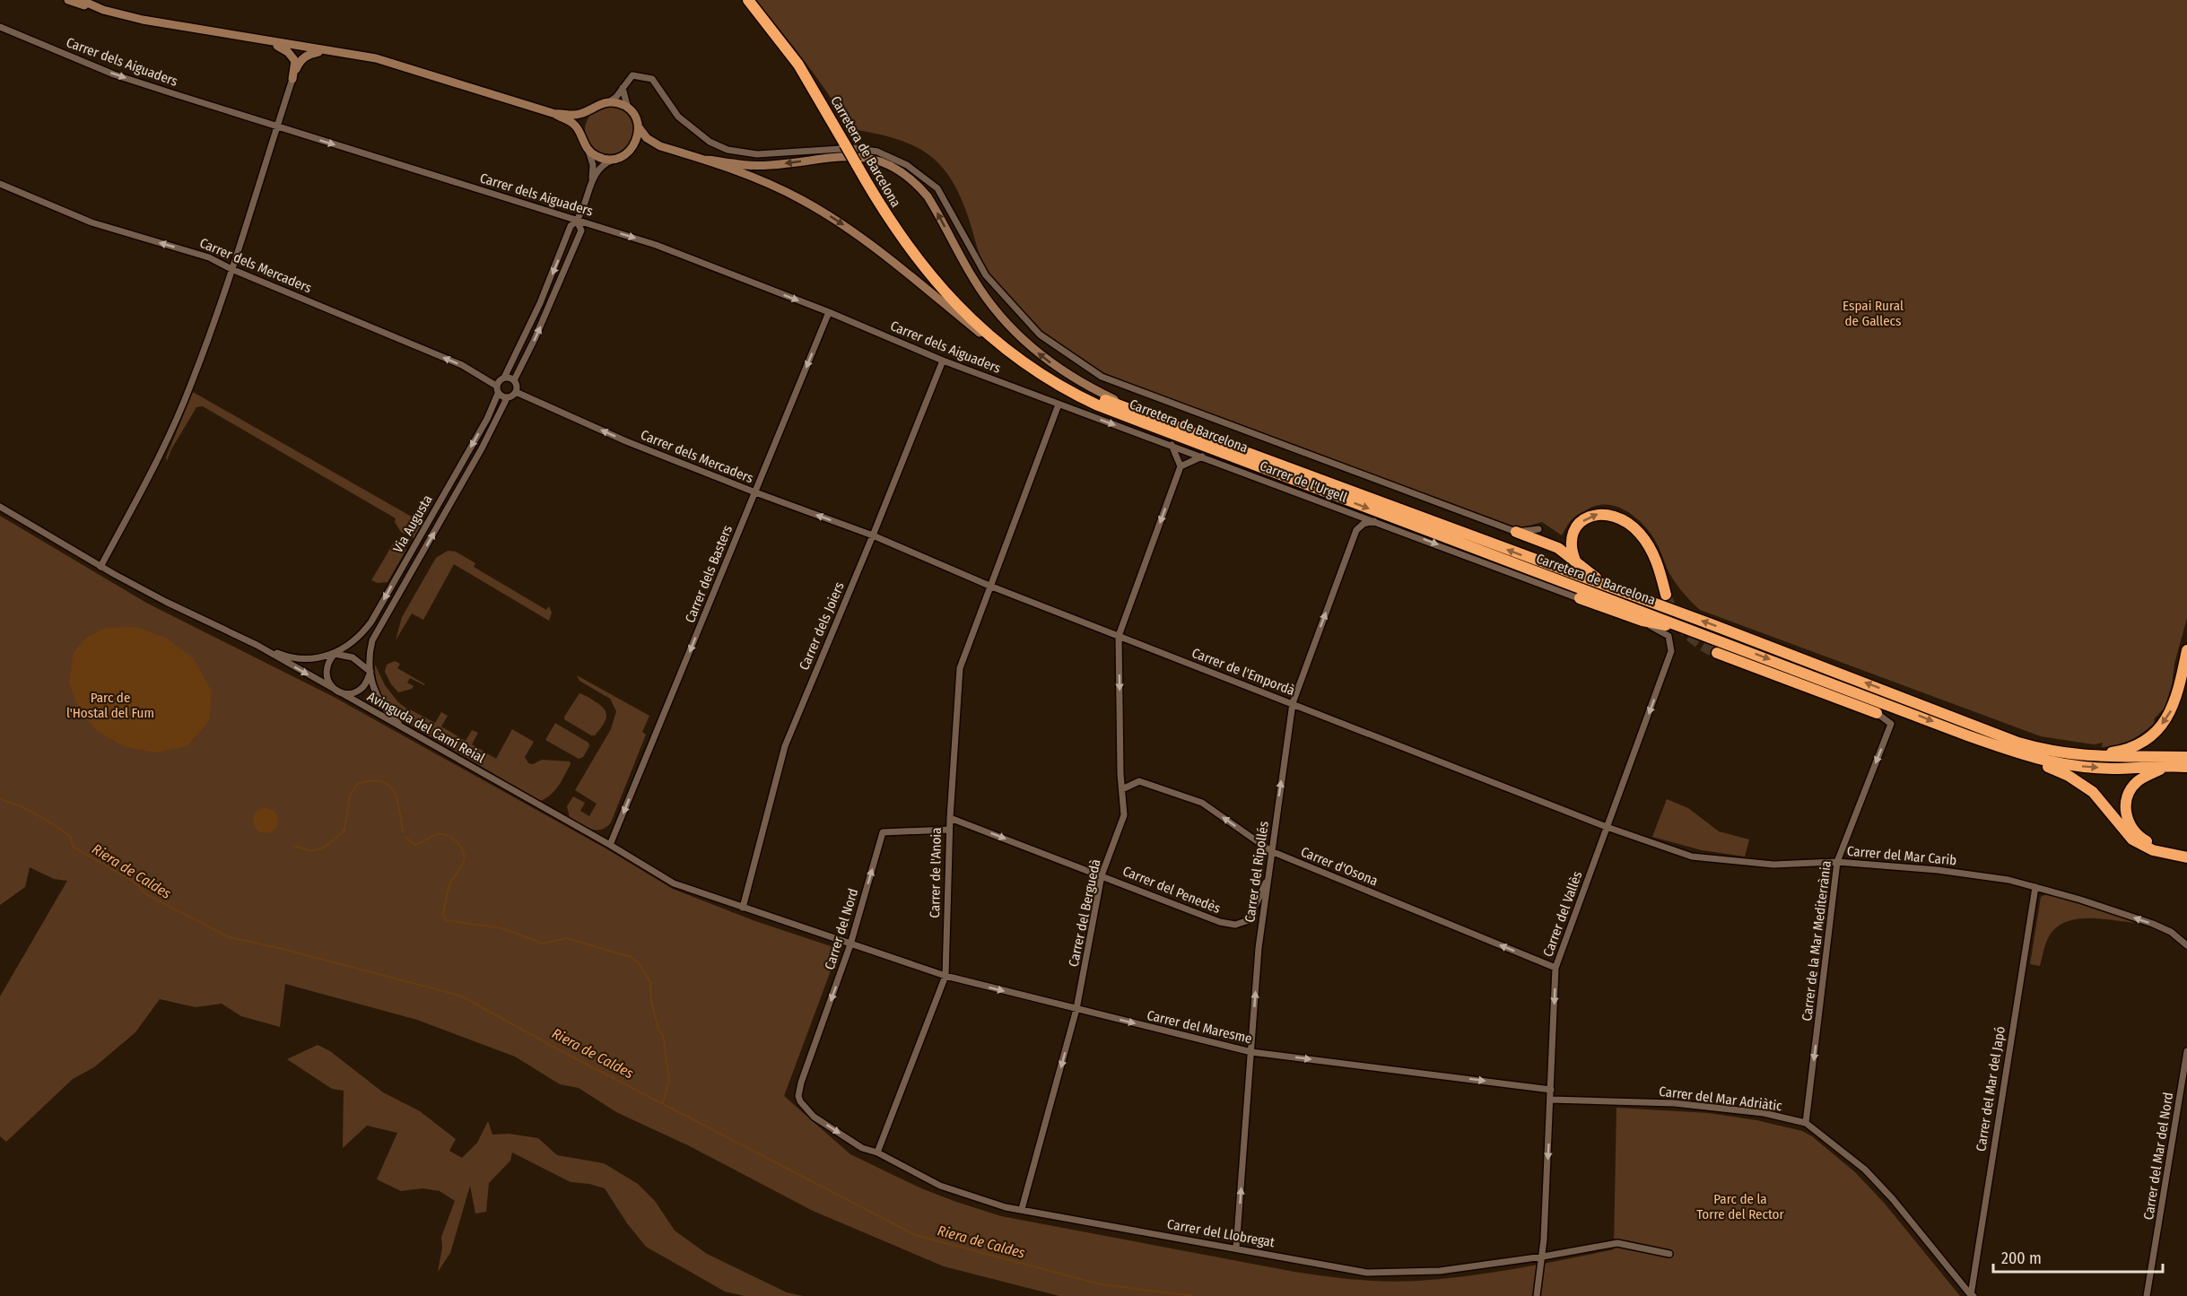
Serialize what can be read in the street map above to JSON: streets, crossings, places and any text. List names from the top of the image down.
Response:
{
  "streets": {
    "highway": ["Carretera de Barcelona"],
    "street": [
      "Carrer dels Aiguaders",
      "Carrer dels Mercaders",
      "Carrer de l'Urgell",
      "Via Augusta",
      "Carrer dels Basters",
      "Carrer dels Joiers",
      "Carrer de l'Empordà",
      "Avinguda del Camí Reial",
      "Carrer del Mar Carib",
      "Carrer d'Osona",
      "Carrer del Ripollés",
      "Carrer de l'Anoia",
      "Carrer del Penedès",
      "Carrer del Berguedà",
      "Carrer del Vallès",
      "Carrer del Nord",
      "Carrer de la Mar Mediterrània",
      "Carrer del Maresme",
      "Carrer del Mar del Japó",
      "Carrer del Mar Adriàtic",
      "Carrer del Mar del Nord",
      "Carrer del Llobregat"
    ]
  },
  "crossings": [
    ["Carrer dels Aiguaders", "Carrer de l'Urgell"],
    ["Carrer dels Aiguaders", "Carrer dels Basters"],
    ["Carrer dels Aiguaders", "Carrer dels Joiers"],
    ["Carrer dels Mercaders", "Via Augusta"],
    ["Carrer dels Mercaders", "Carrer dels Basters"],
    ["Carrer dels Mercaders", "Carrer dels Joiers"],
    ["Carrer dels Mercaders", "Carrer de l'Empordà"],
    ["Carrer de l'Urgell", "Carrer del Ripollés"],
    ["Carrer de l'Urgell", "Carrer del Vallès"],
    ["Via Augusta", "Avinguda del Camí Reial"],
    ["Carrer dels Basters", "Avinguda del Camí Reial"],
    ["Carrer dels Joiers", "Carrer de l'Empordà"],
    ["Carrer dels Joiers", "Avinguda del Camí Reial"],
    ["Carrer de l'Empordà", "Carrer del Mar Carib"],
    ["Carrer de l'Empordà", "Carrer del Ripollés"],
    ["Carrer de l'Empordà", "Carrer de l'Anoia"],
    ["Carrer de l'Empordà", "Carrer del Berguedà"],
    ["Carrer de l'Empordà", "Carrer del Vallès"],
    ["Avinguda del Camí Reial", "Carrer del Nord"],
    ["Avinguda del Camí Reial", "Carrer del Maresme"],
    ["Carrer del Mar Carib", "Carrer del Vallès"],
    ["Carrer del Mar Carib", "Carrer de la Mar Mediterrània"],
    ["Carrer del Mar Carib", "Carrer del Mar del Japó"],
    ["Carrer d'Osona", "Carrer del Ripollés"],
    ["Carrer d'Osona", "Carrer del Berguedà"],
    ["Carrer d'Osona", "Carrer del Vallès"],
    ["Carrer del Ripollés", "Carrer del Penedès"],
    ["Carrer del Ripollés", "Carrer del Maresme"],
    ["Carrer del Ripollés", "Carrer del Llobregat"],
    ["Carrer de l'Anoia", "Carrer del Penedès"],
    ["Carrer de l'Anoia", "Carrer del Nord"],
    ["Carrer de l'Anoia", "Carrer del Maresme"],
    ["Carrer de l'Anoia", "Carrer del Llobregat"],
    ["Carrer del Penedès", "Carrer del Berguedà"],
    ["Carrer del Berguedà", "Carrer del Maresme"],
    ["Carrer del Berguedà", "Carrer del Llobregat"],
    ["Carrer del Vallès", "Carrer del Maresme"],
    ["Carrer del Vallès", "Carrer del Mar Adriàtic"],
    ["Carrer del Vallès", "Carrer del Llobregat"],
    ["Carrer del Nord", "Carrer del Maresme"],
    ["Carrer del Nord", "Carrer del Llobregat"],
    ["Carrer de la Mar Mediterrània", "Carrer del Mar Adriàtic"],
    ["Carrer del Mar del Japó", "Carrer del Mar Adriàtic"]
  ],
  "one_way": [
    "Carrer dels Aiguaders",
    "Carrer dels Mercaders",
    "Carrer dels Basters",
    "Carrer d'Osona",
    "Carrer del Ripollés",
    "Carrer del Penedès",
    "Carrer del Berguedà",
    "Carrer del Vallès",
    "Carrer de la Mar Mediterrània",
    "Carrer del Maresme"
  ],
  "water": ["Riera de Caldes"],
  "parks": ["Espai Rural de Gallecs", "Parc de l'Hostal del Fum", "Parc de la Torre del Rector"],
  "scale_bar": "200 m"
}
